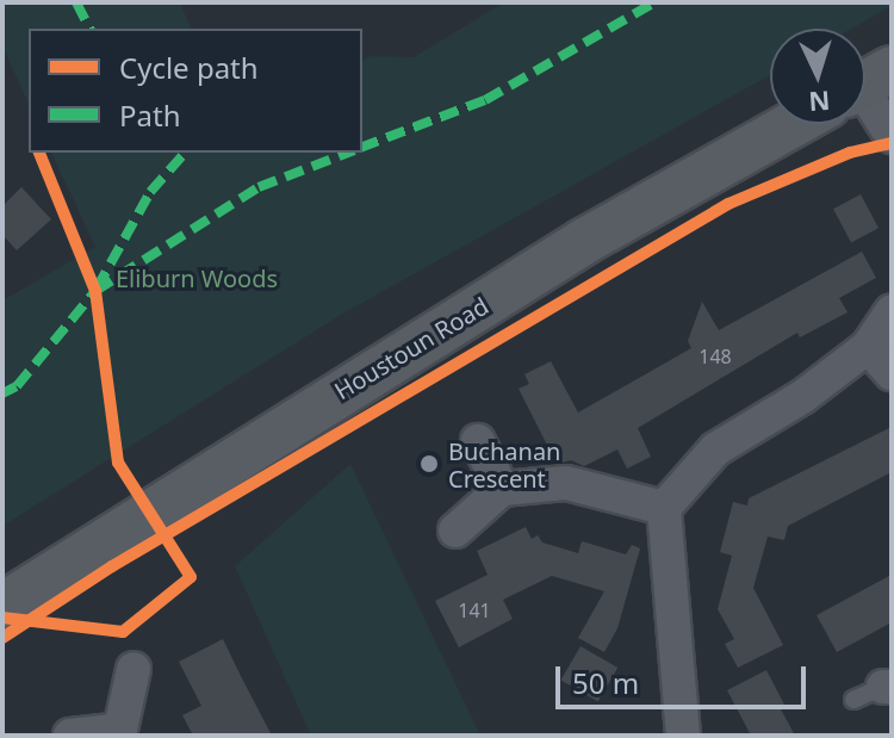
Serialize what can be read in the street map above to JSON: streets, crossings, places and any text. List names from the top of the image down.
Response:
{
  "streets": {
    "street": ["Houstoun Road"]
  },
  "parks": ["Eliburn Woods"],
  "places": ["Buchanan Crescent"],
  "house_numbers": ["148", "141"],
  "legend": ["Cycle path", "Path"],
  "scale_bar": "50 m",
  "north": "bottom"
}
